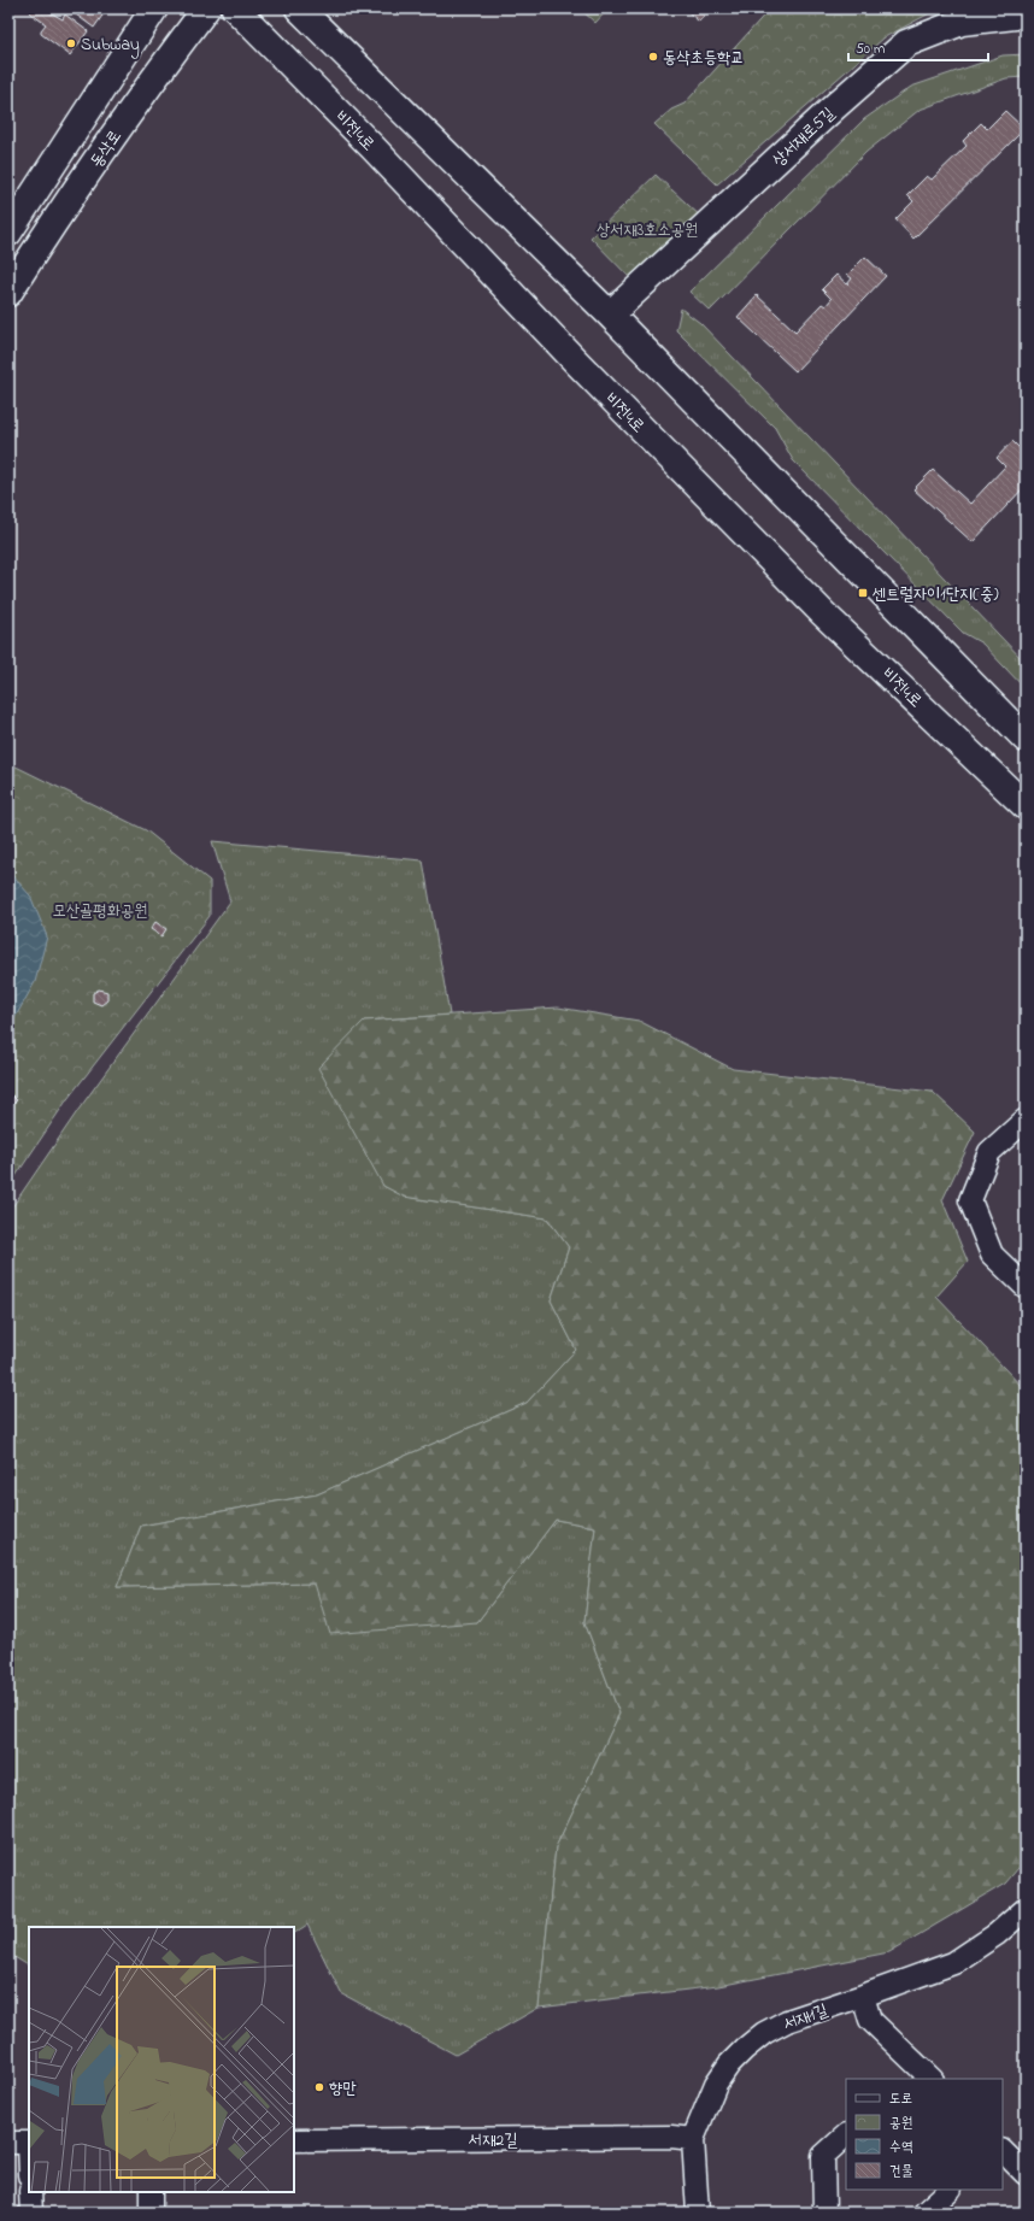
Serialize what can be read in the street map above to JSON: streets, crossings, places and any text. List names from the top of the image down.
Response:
{
  "streets": {
    "main road": ["비전4로", "상서재로5길", "동삭로"],
    "street": ["서재1길", "서재2길"]
  },
  "crossings": [
    ["서재1길", "서재2길"]
  ],
  "parks": ["상서재3호소공원", "모산골평화공원"],
  "places": {
    "other": ["Subway", "동삭초등학교", "향만"],
    "transit": ["센트럴자이1단지(중)"]
  },
  "legend": [
    "도로",
    "공원",
    "수역",
    "건물"
  ],
  "scale_bar": "50 m"
}
